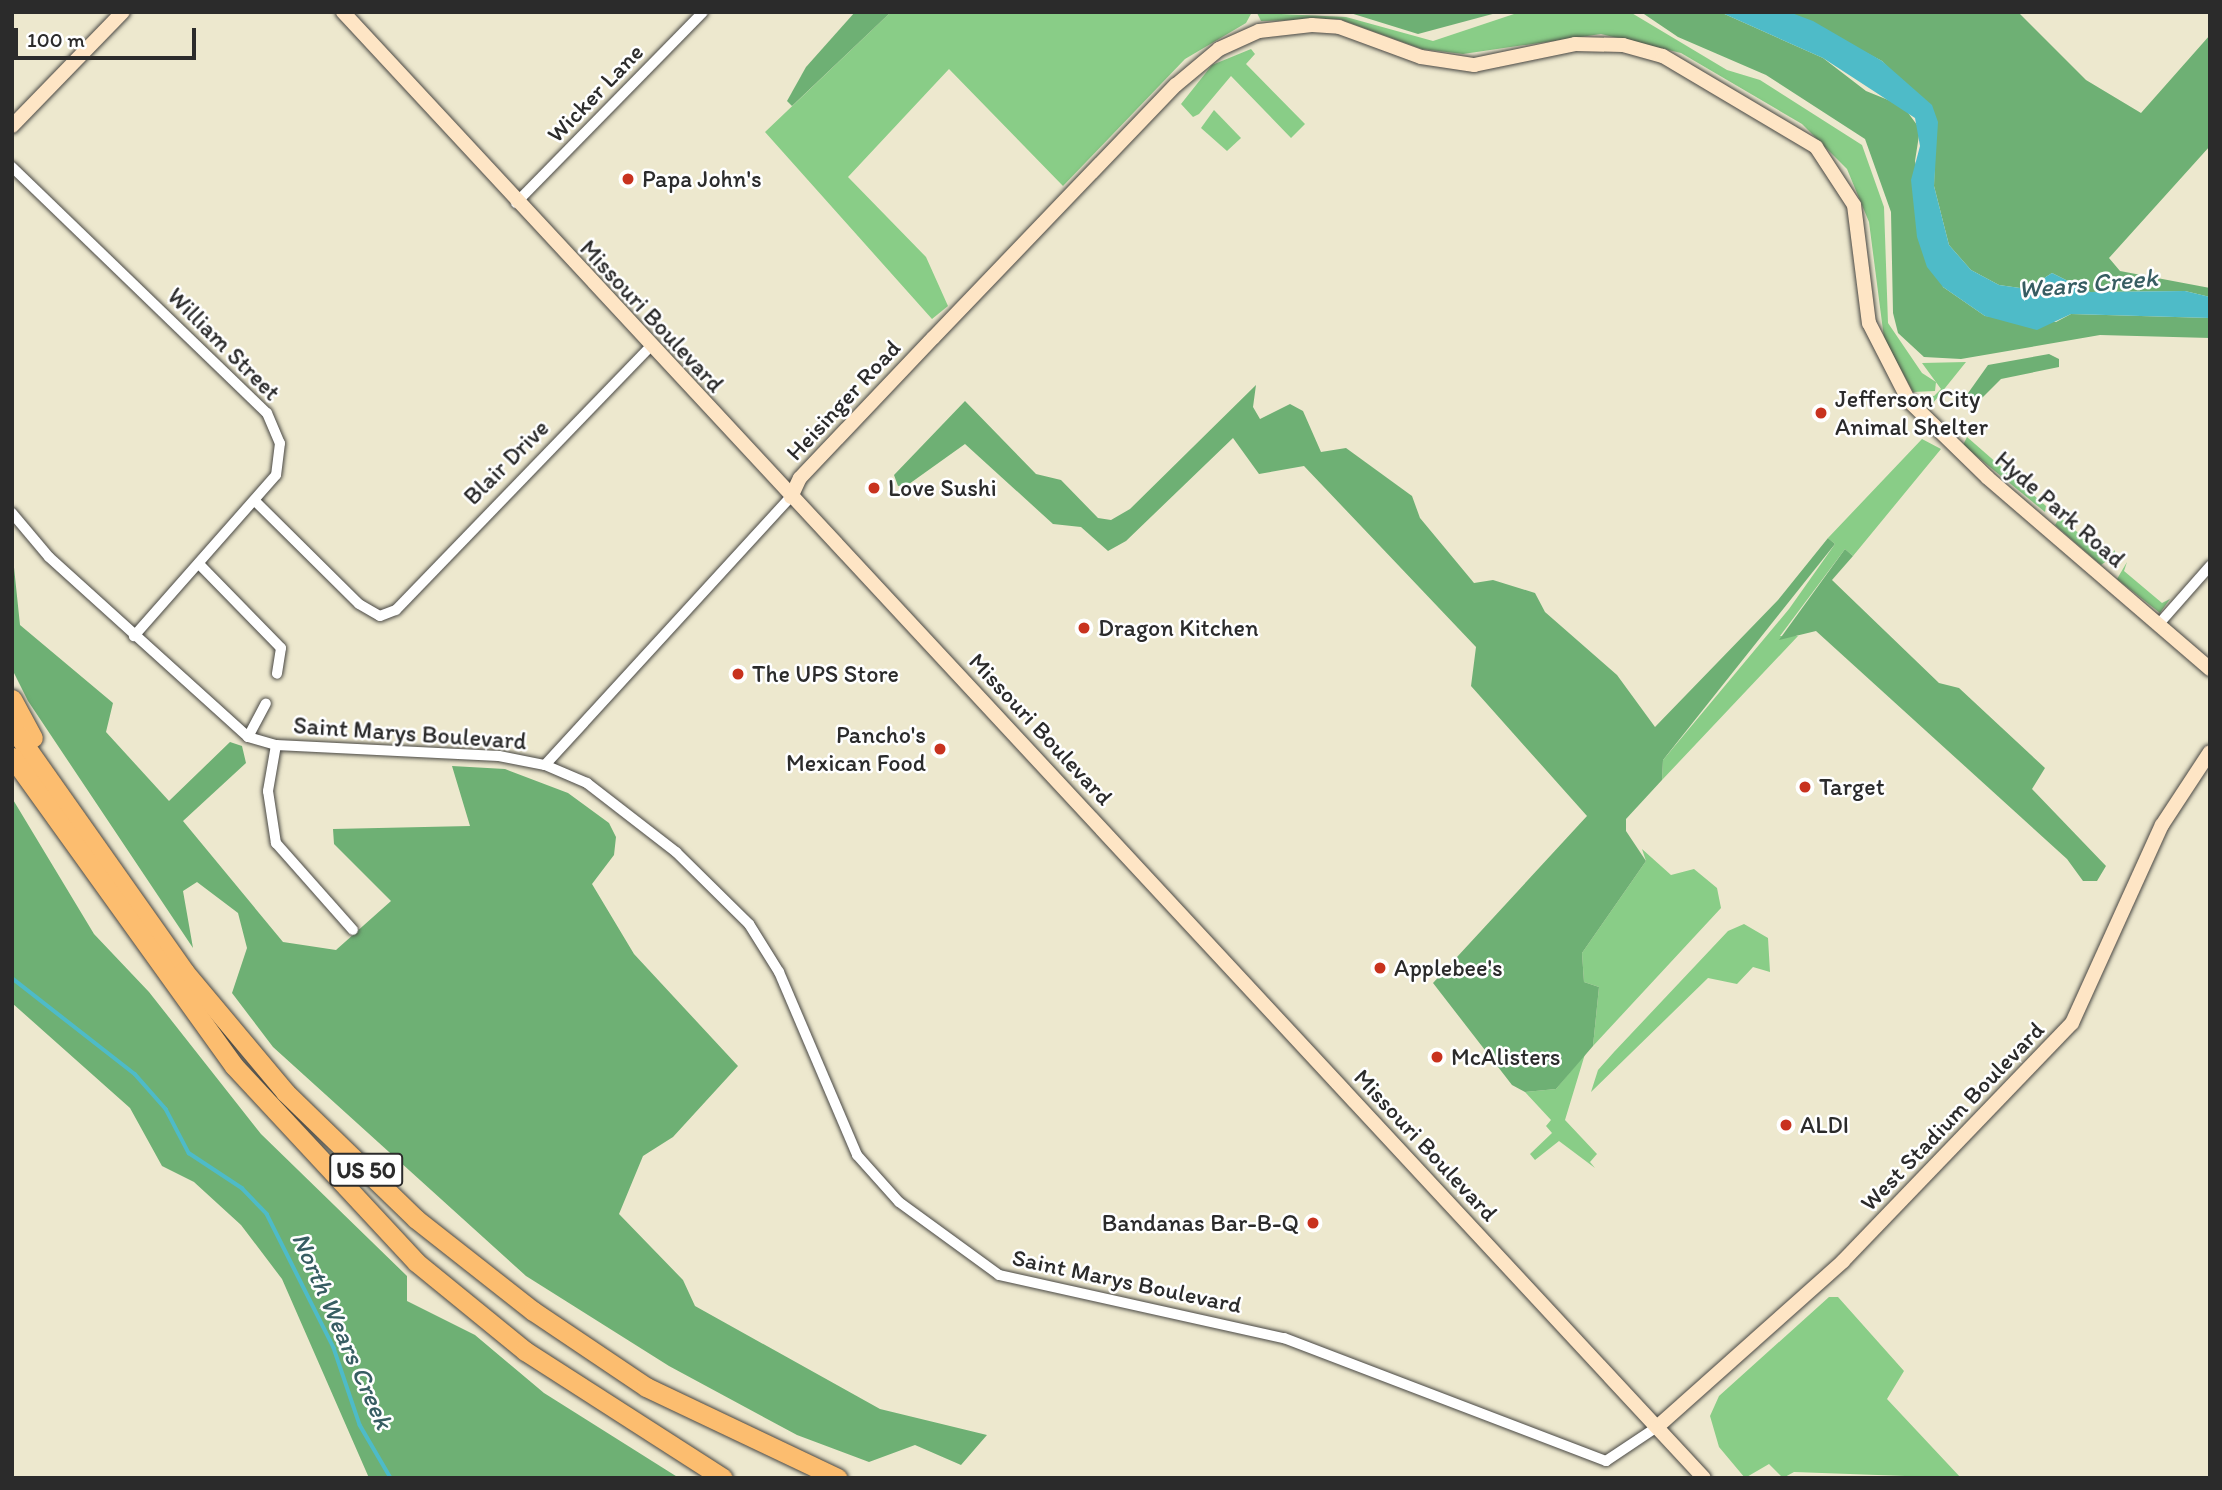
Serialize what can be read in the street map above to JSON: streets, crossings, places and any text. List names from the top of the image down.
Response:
{
  "streets": {
    "highway": ["US 50"],
    "main road": [
      "Missouri Boulevard",
      "Heisinger Road",
      "Hyde Park Road",
      "West Stadium Boulevard"
    ],
    "street": [
      "Wicker Lane",
      "William Street",
      "Blair Drive",
      "Saint Marys Boulevard"
    ]
  },
  "crossings": [
    ["Wicker Lane", "Missouri Boulevard"],
    ["Missouri Boulevard", "Heisinger Road"],
    ["Missouri Boulevard", "Blair Drive"],
    ["Missouri Boulevard", "Saint Marys Boulevard"],
    ["Missouri Boulevard", "West Stadium Boulevard"],
    ["William Street", "Blair Drive"],
    ["William Street", "Saint Marys Boulevard"],
    ["Heisinger Road", "Hyde Park Road"],
    ["Heisinger Road", "Saint Marys Boulevard"],
    ["Saint Marys Boulevard", "West Stadium Boulevard"]
  ],
  "water": ["Wears Creek", "North Wears Creek"],
  "places": [
    "Papa John's",
    "Jefferson City Animal Shelter",
    "Love Sushi",
    "Dragon Kitchen",
    "The UPS Store",
    "Pancho's Mexican Food",
    "Target",
    "Applebee's",
    "McAlisters",
    "ALDI",
    "Bandanas Bar-B-Q"
  ],
  "scale_bar": "100 m"
}
